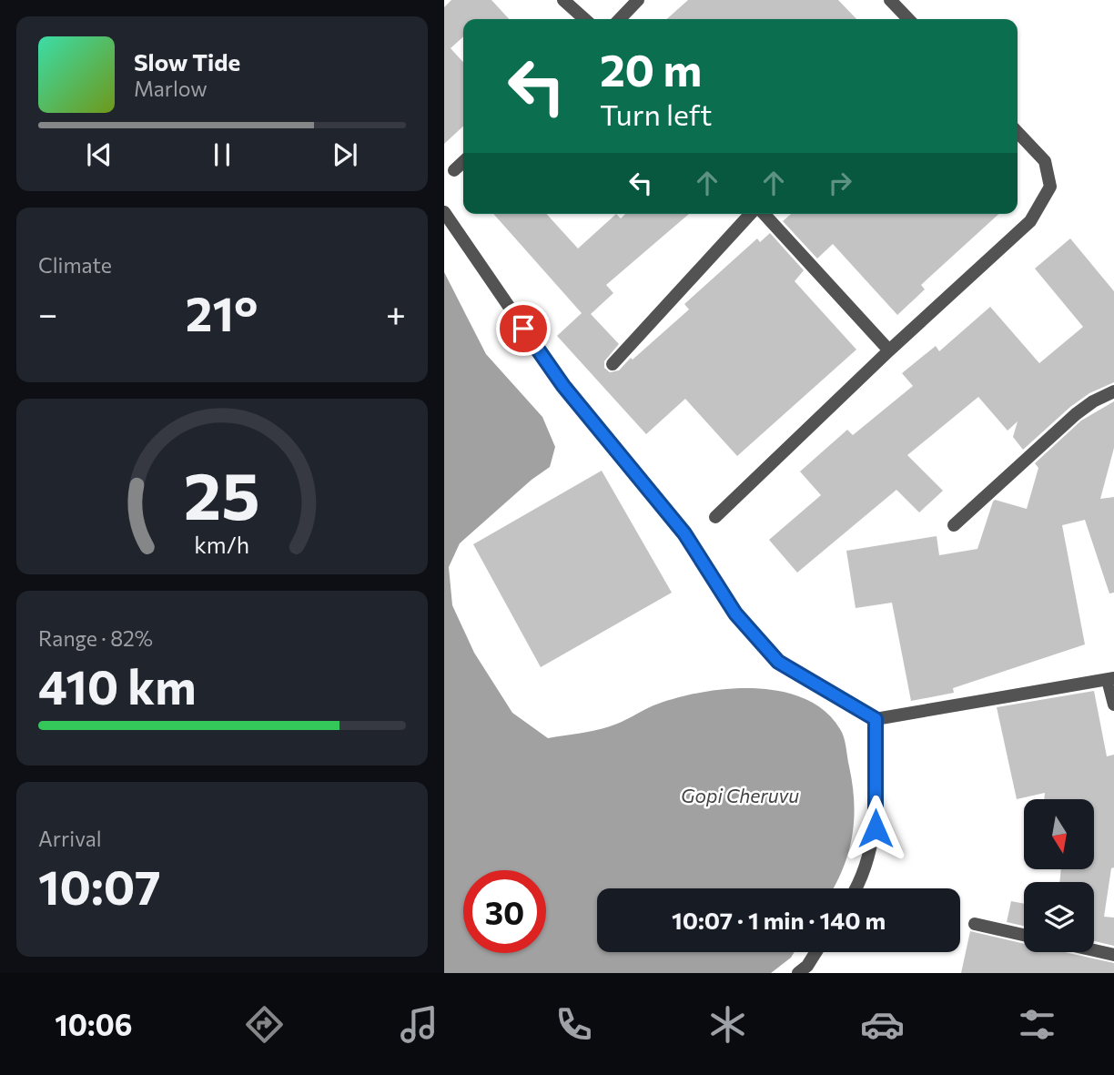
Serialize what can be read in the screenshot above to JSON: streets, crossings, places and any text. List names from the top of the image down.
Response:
{
  "water": ["Gopi Cheruvu"],
  "north": "bottom",
  "page": {
    "turn": ["20 m", "Turn left"],
    "song": ["Slow Tide", "Marlow"],
    "tile": [
      "Climate",
      ["Range · 82%", "410 km"],
      ["Arrival", "10:07"]
    ],
    "heat": ["−", "21°", "+"],
    "limit": "30",
    "trip": "10:07 · 1 min · 140 m",
    "tabs": "10:06",
    "gauge": ["25", "km/h"]
  }
}
